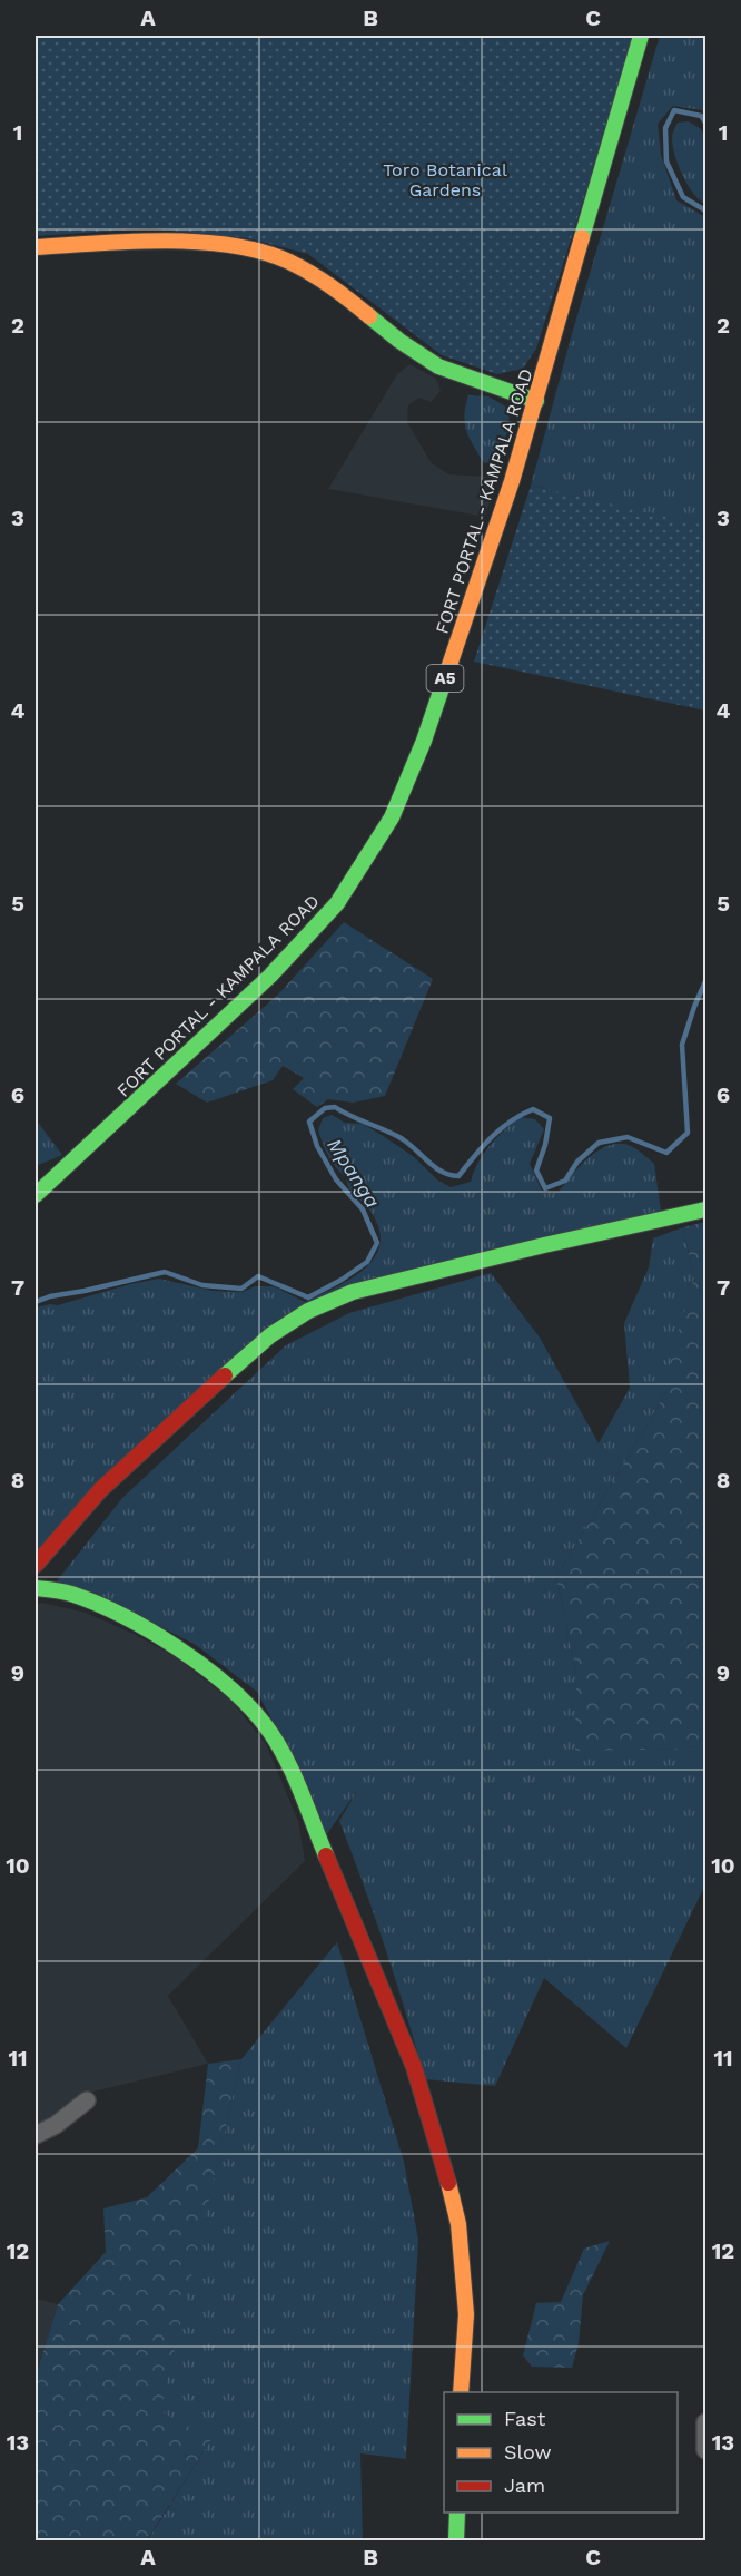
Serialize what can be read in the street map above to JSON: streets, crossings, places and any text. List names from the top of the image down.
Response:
{
  "streets": {
    "main road": ["FORT PORTAL - KAMPALA ROAD", "A5"]
  },
  "water": ["Mpanga"],
  "parks": ["Toro Botanical Gardens"],
  "legend": ["Fast", "Slow", "Jam"],
  "grid": {
    "columns": ["A", "B", "C"],
    "rows": [
      "1",
      "2",
      "3",
      "4",
      "5",
      "6",
      "7",
      "8",
      "9",
      "10",
      "11",
      "12",
      "13"
    ]
  }
}
